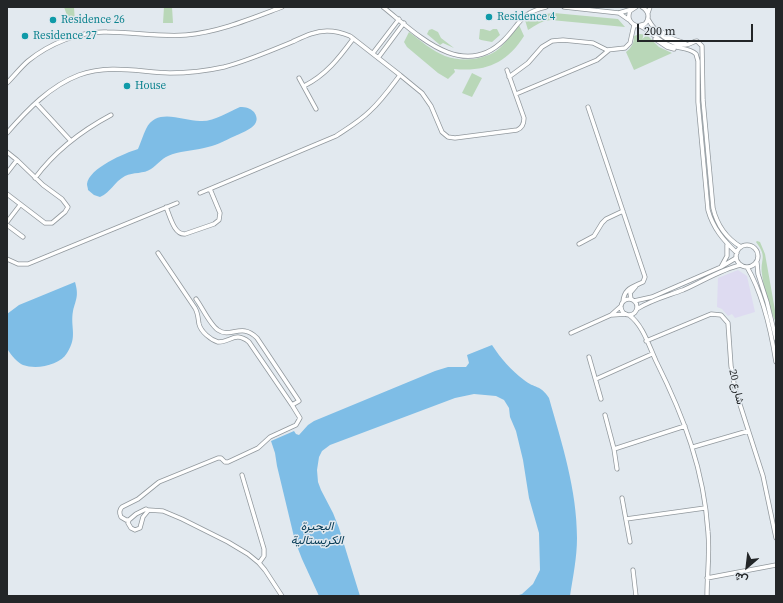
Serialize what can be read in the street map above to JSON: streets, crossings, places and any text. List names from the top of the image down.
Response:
{
  "streets": {
    "street": ["شارع 20"]
  },
  "water": ["البحيرة الكريستالية"],
  "places": [
    "Residence 4",
    "Residence 26",
    "Residence 27",
    "House"
  ],
  "scale_bar": "200 m",
  "north": "bottom left"
}
